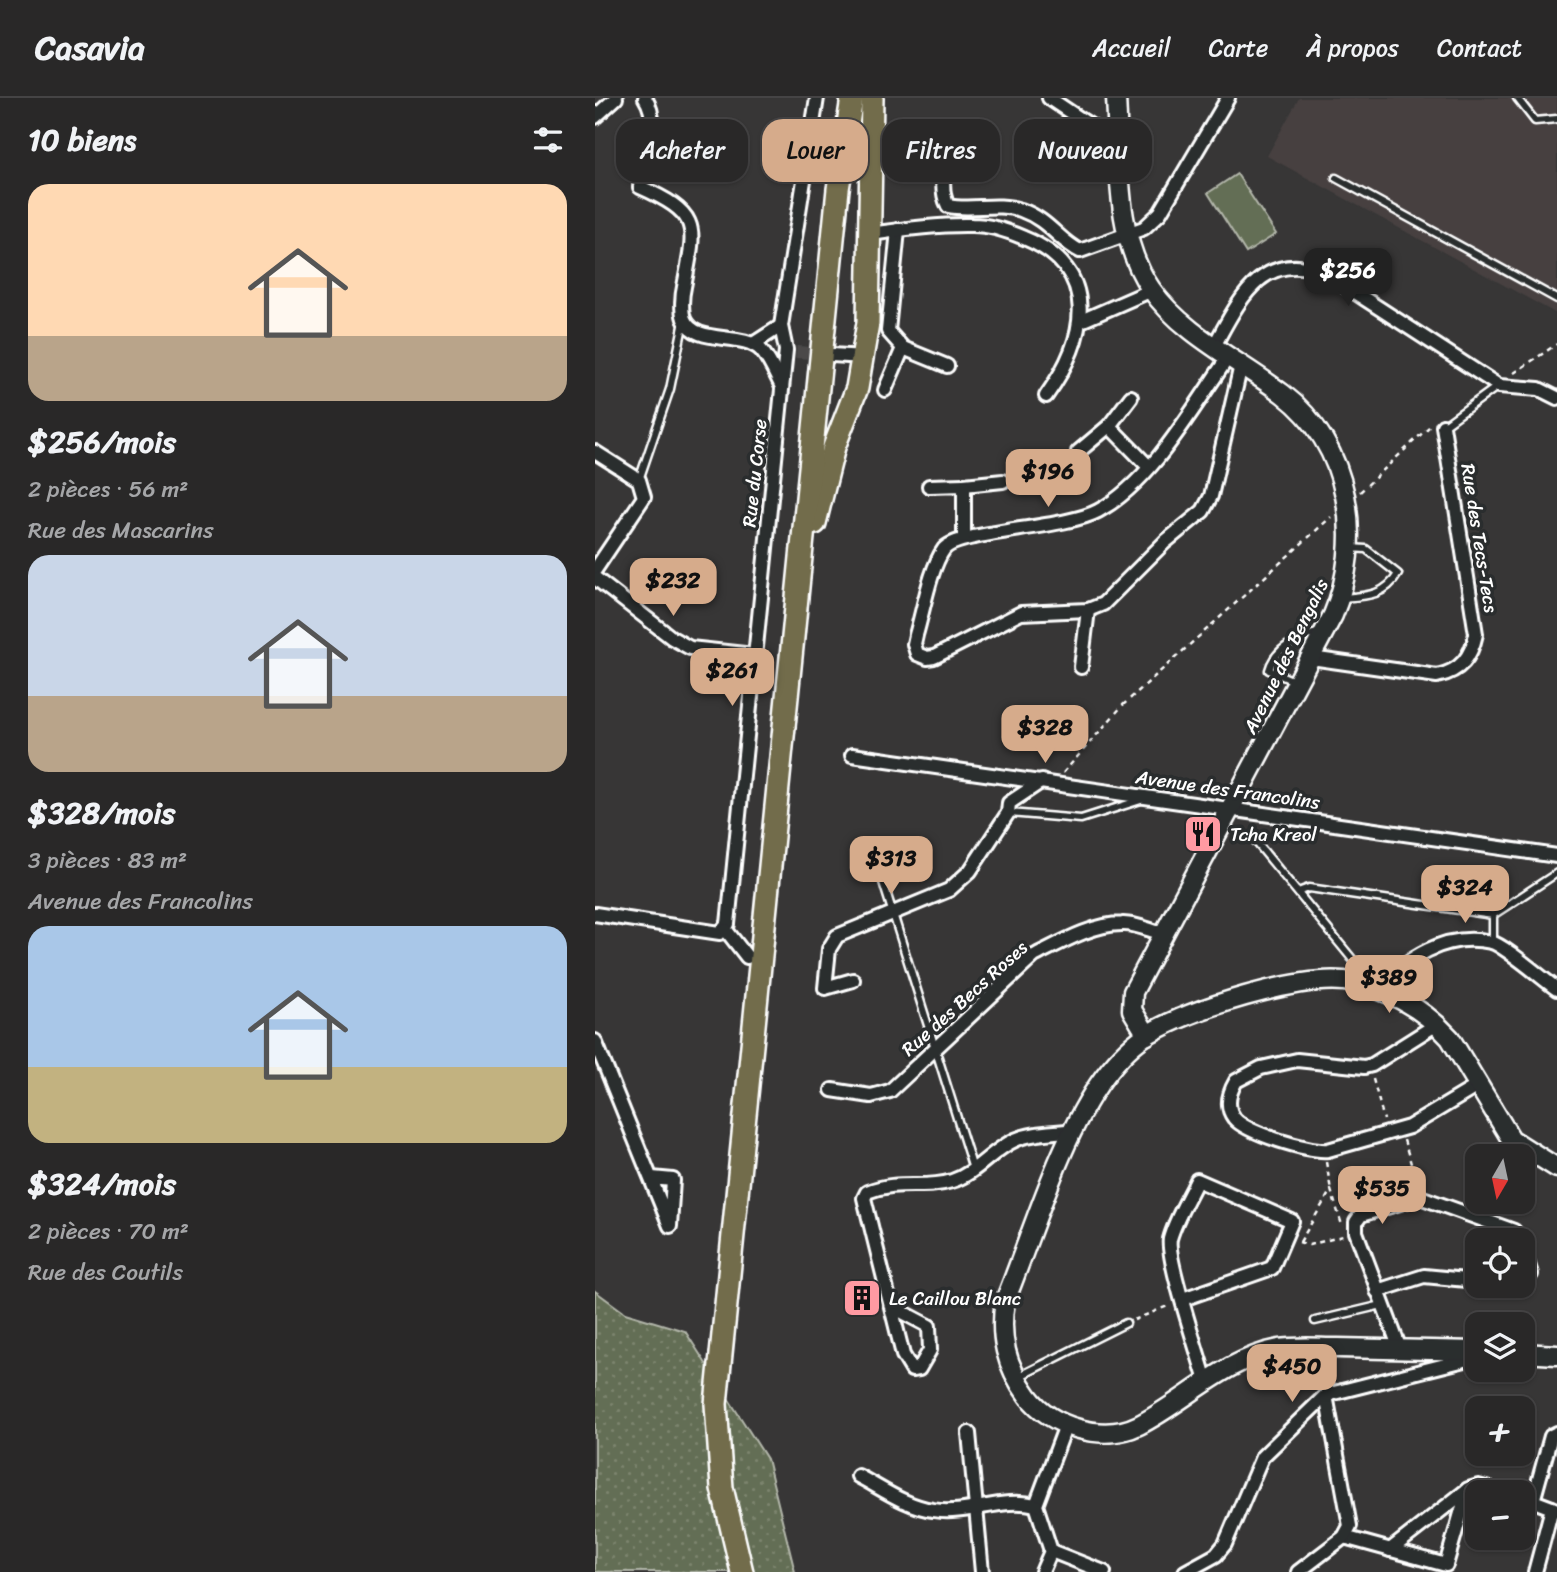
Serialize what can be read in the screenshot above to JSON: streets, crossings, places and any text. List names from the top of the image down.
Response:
{
  "streets": {
    "street": [
      "Rue du Corse",
      "Rue des Tecs-Tecs",
      "Avenue des Bengalis",
      "Avenue des Francolins",
      "Rue des Becs Roses"
    ]
  },
  "crossings": [
    ["Rue des Tecs-Tecs", "Avenue des Bengalis"],
    ["Avenue des Bengalis", "Avenue des Francolins"],
    ["Avenue des Bengalis", "Rue des Becs Roses"]
  ],
  "places": {
    "restaurant": ["Tcha Kreol"],
    "building": ["Le Caillou Blanc"]
  },
  "north": "bottom",
  "page": {
    "header": "Casavia",
    "nav": [
      "Accueil",
      "Carte",
      "À propos",
      "Contact"
    ],
    "heading": "10 biens",
    "chip": [
      "Acheter",
      "Louer",
      "Filtres",
      "Nouveau"
    ],
    "list": [
      {
        "name": "$256/mois",
        "note": "2 pièces · 56 m² · Rue des Mascarins"
      },
      {
        "name": "$328/mois",
        "note": "3 pièces · 83 m² · Avenue des Francolins"
      },
      {
        "name": "$324/mois",
        "note": "2 pièces · 70 m² · Rue des Coutils"
      }
    ],
    "price": [
      "$256",
      "$196",
      "$232",
      "$261",
      "$328",
      "$313",
      "$324",
      "$389",
      "$535",
      "$450"
    ],
    "map_buttons": ["+", "−"]
  }
}
